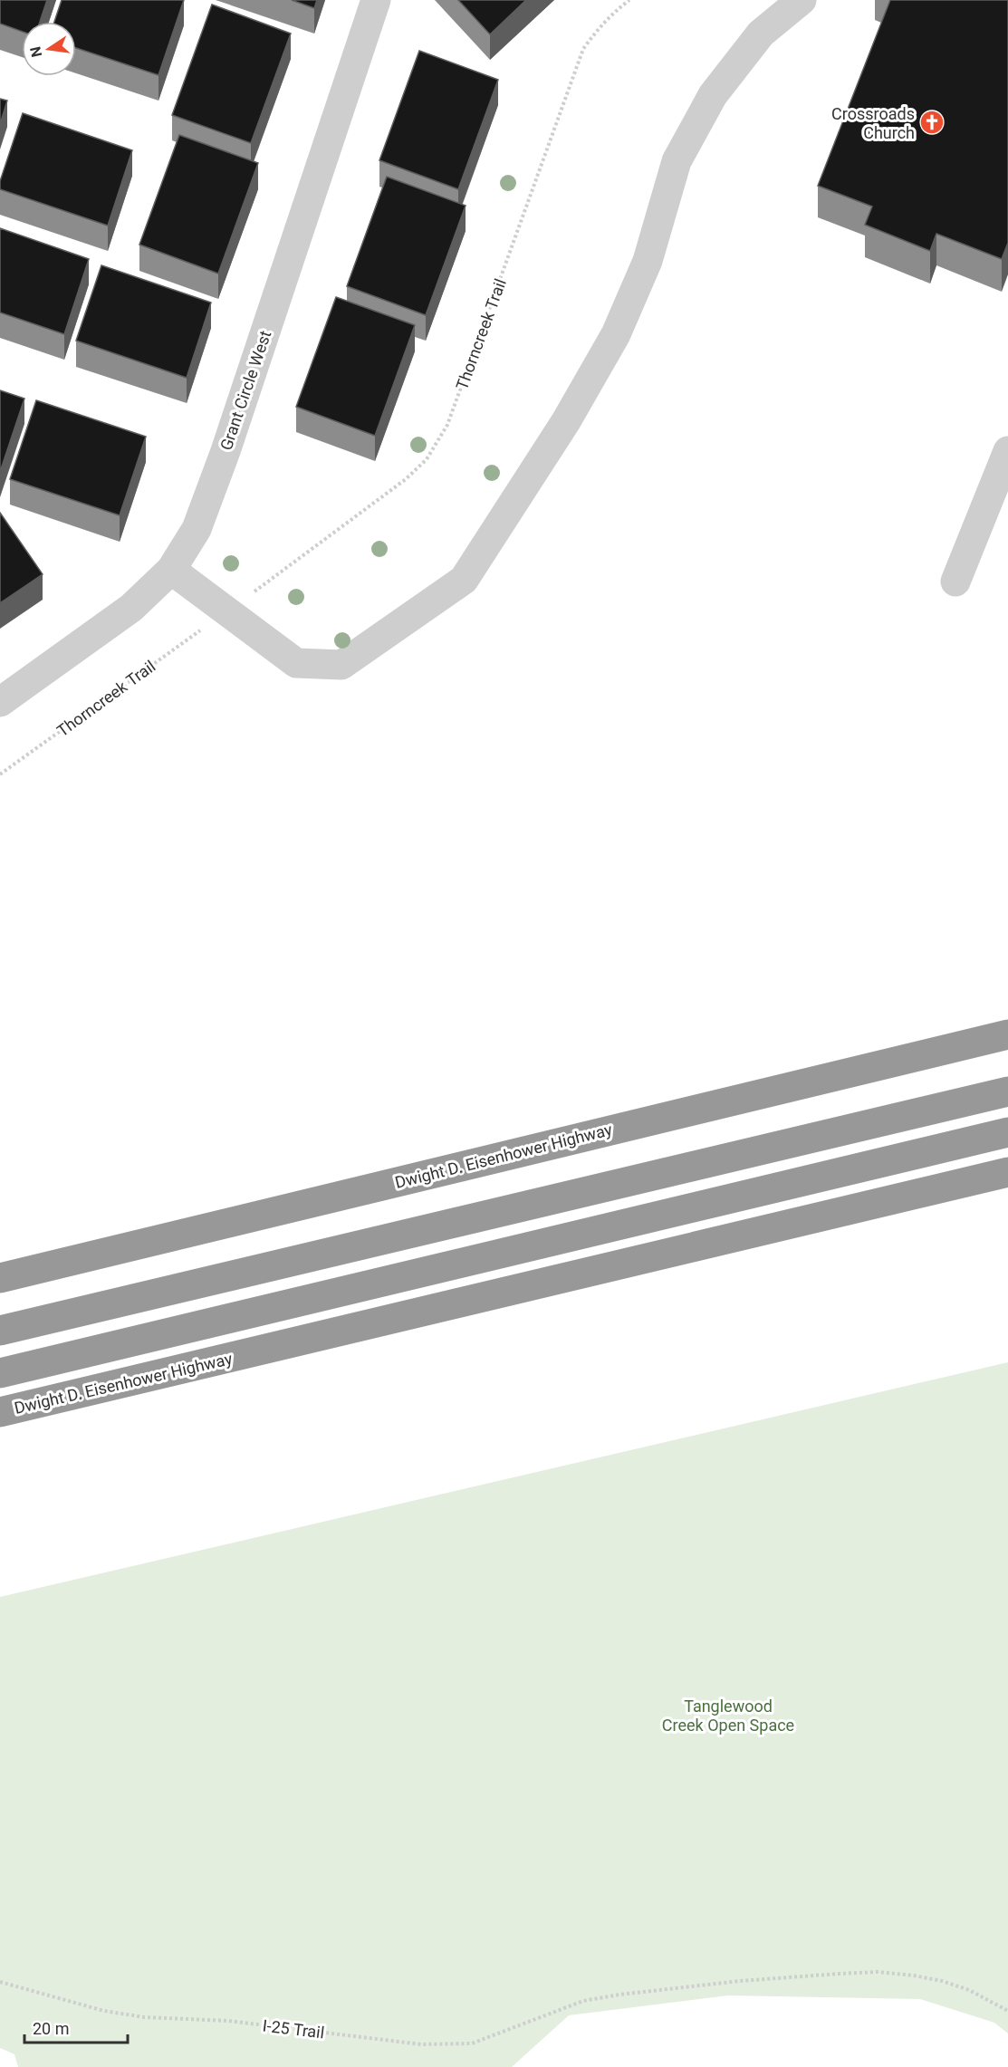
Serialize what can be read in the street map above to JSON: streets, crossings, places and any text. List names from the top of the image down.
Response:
{
  "streets": {
    "highway": ["Dwight D. Eisenhower Highway"],
    "street": ["Grant Circle West"],
    "path": ["Thorncreek Trail", "I-25 Trail"]
  },
  "parks": ["Tanglewood Creek Open Space"],
  "places": {
    "church": ["Crossroads Church"]
  },
  "scale_bar": "20 m",
  "north": "left"
}
